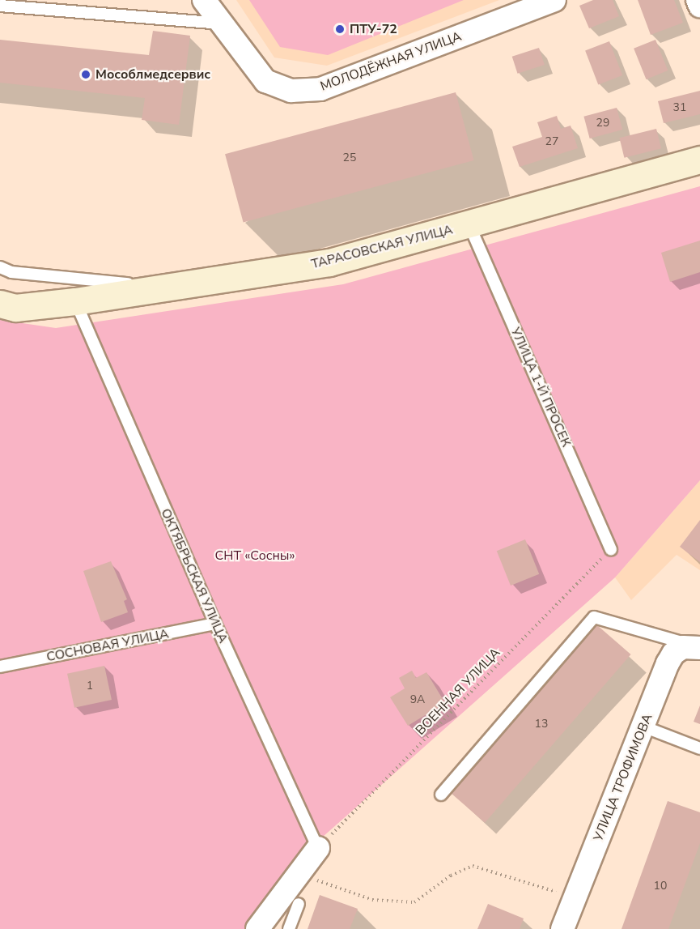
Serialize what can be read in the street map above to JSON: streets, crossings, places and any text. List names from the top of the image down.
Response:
{
  "streets": {
    "street": ["МОЛОДЁЖНАЯ УЛИЦА", "ТАРАСОВСКАЯ УЛИЦА", "УЛИЦА ТРОФИМОВА"],
    "lane": ["УЛИЦА 1-Й ПРОСЕК", "ОКТЯБРЬСКАЯ УЛИЦА", "СОСНОВАЯ УЛИЦА"],
    "path": ["ВОЕННАЯ УЛИЦА"]
  },
  "crossings": [
    ["ТАРАСОВСКАЯ УЛИЦА", "УЛИЦА 1-Й ПРОСЕК"],
    ["ТАРАСОВСКАЯ УЛИЦА", "ОКТЯБРЬСКАЯ УЛИЦА"],
    ["УЛИЦА 1-Й ПРОСЕК", "ВОЕННАЯ УЛИЦА"],
    ["ОКТЯБРЬСКАЯ УЛИЦА", "СОСНОВАЯ УЛИЦА"],
    ["ОКТЯБРЬСКАЯ УЛИЦА", "ВОЕННАЯ УЛИЦА"]
  ],
  "parks": ["СНТ «Сосны»"],
  "places": ["ПТУ-72", "Мособлмедсервис"],
  "house_numbers": [
    "31",
    "29",
    "27",
    "25",
    "1",
    "9А",
    "13",
    "10"
  ]
}
